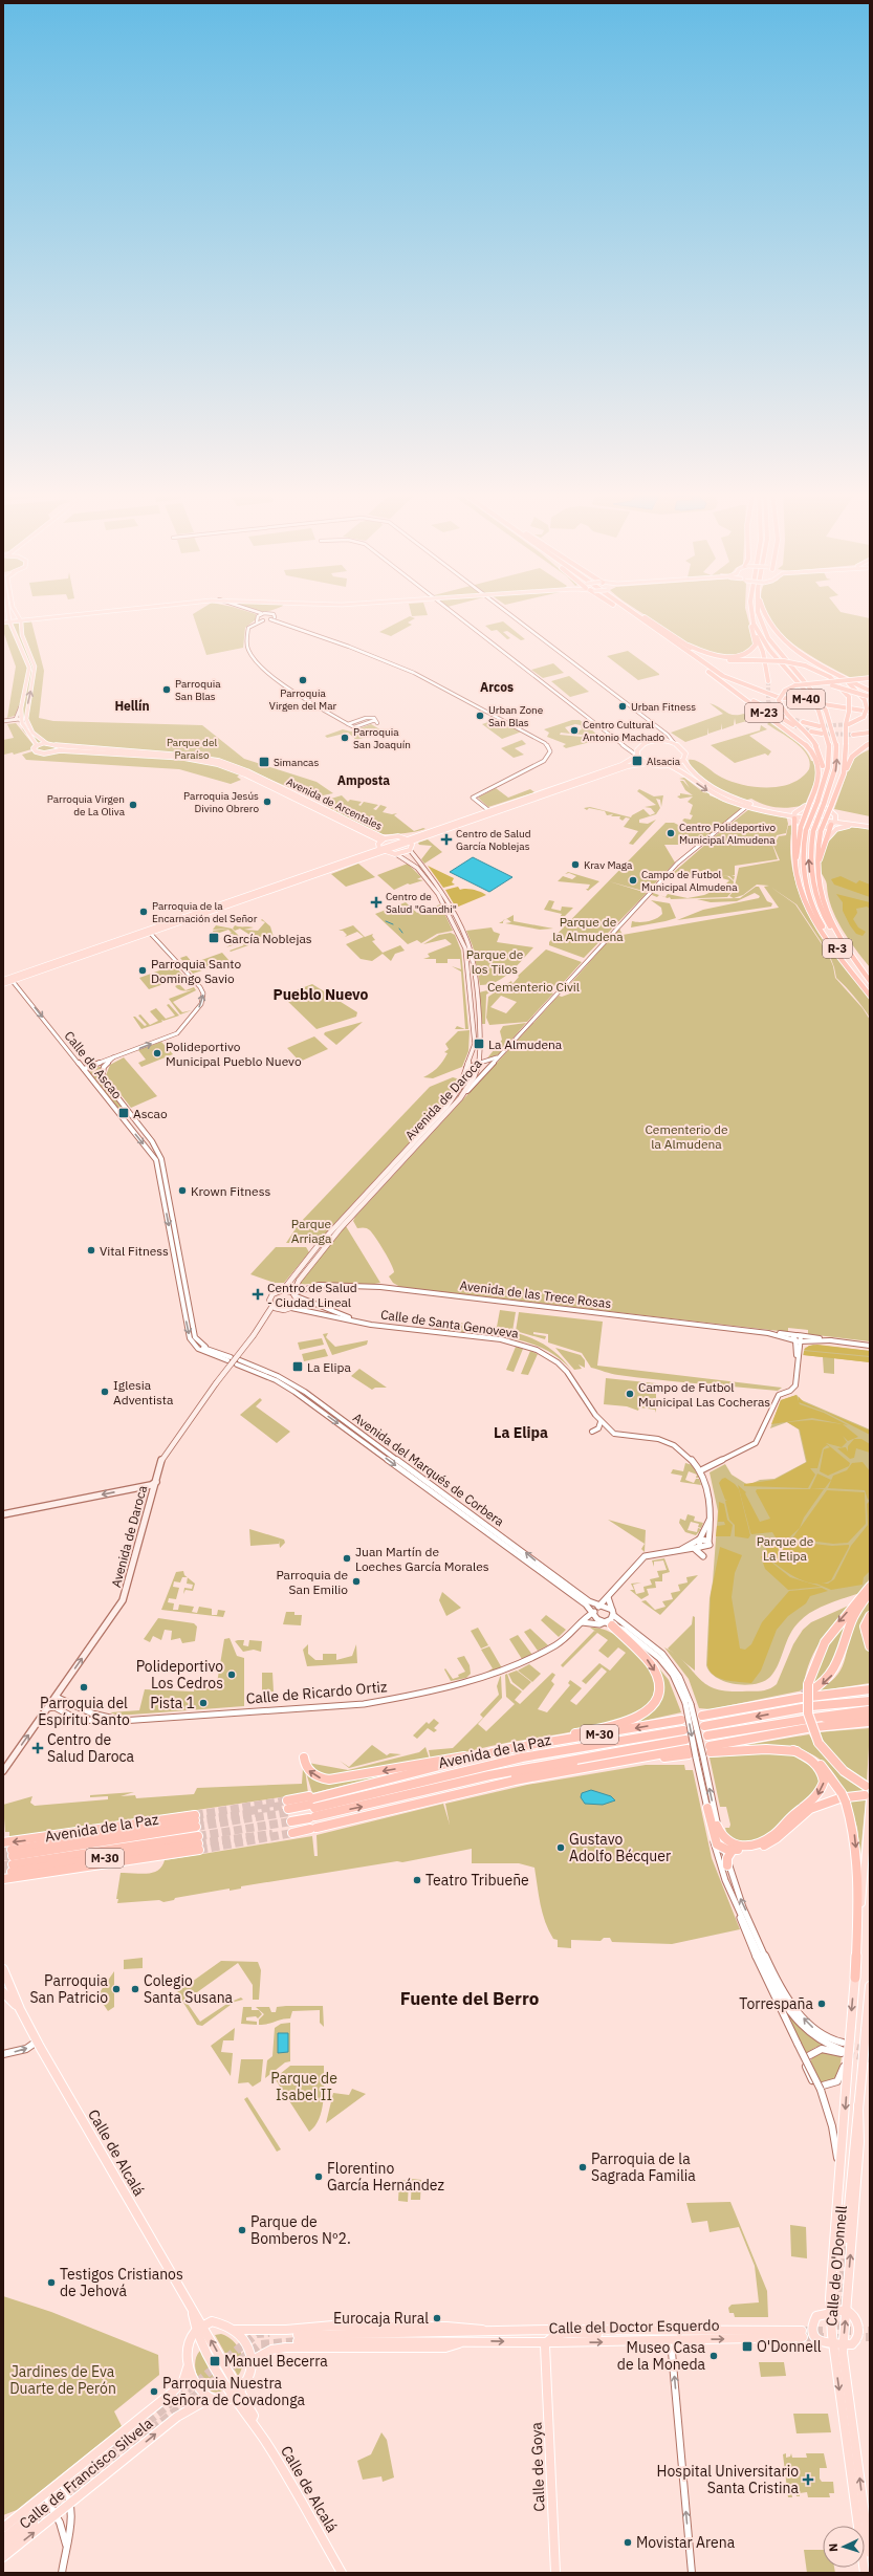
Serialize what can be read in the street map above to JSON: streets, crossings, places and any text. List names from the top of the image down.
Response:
{
  "streets": {
    "highway": [
      "M-40",
      "M-23",
      "R-3",
      "M-30",
      "Avenida de la Paz"
    ],
    "main road": [
      "Avenida de Arcentales",
      "Avenida de Daroca",
      "Calle de Alcalá",
      "Calle de O'Donnell",
      "Calle del Doctor Esquerdo",
      "Calle de Goya",
      "Calle de Francisco Silvela"
    ],
    "street": [
      "Calle de Ascao",
      "Avenida de las Trece Rosas",
      "Calle de Santa Genoveva",
      "Avenida del Marqués de Corbera",
      "Calle de Ricardo Ortiz"
    ]
  },
  "crossings": [
    ["M-23", "R-3"],
    ["Avenida de Daroca", "Avenida de las Trece Rosas"],
    ["Avenida de Daroca", "Calle de Santa Genoveva"],
    ["Avenida de Daroca", "Calle de Ricardo Ortiz"],
    ["Avenida de las Trece Rosas", "Calle de Santa Genoveva"],
    ["Avenida del Marqués de Corbera", "Calle de Ricardo Ortiz"],
    ["M-30", "Avenida de la Paz"],
    ["Calle de Alcalá", "Calle del Doctor Esquerdo"],
    ["Calle del Doctor Esquerdo", "Calle de Goya"]
  ],
  "one_way": ["Calle de Ascao"],
  "districts": [
    "Arcos",
    "Hellín",
    "Amposta",
    "Pueblo Nuevo",
    "La Elipa",
    "Fuente del Berro"
  ],
  "parks": [
    "Parque del Paraíso",
    "Parque de la Almudena",
    "Parque de los Tilos",
    "Cementerio Civil",
    "Cementerio de la Almudena",
    "Parque Arriaga",
    "Parque de La Elipa",
    "Parque de Isabel II",
    "Jardines de Eva Duarte de Perón"
  ],
  "places": {
    "other": [
      "Parroquia Virgen del Mar",
      "Parroquia San Blas",
      "Urban Fitness",
      "Urban Zone San Blas",
      "Centro Cultural Antonio Machado",
      "Parroquia San Joaquín",
      "Parroquia Jesús Divino Obrero",
      "Parroquia Virgen de La Oliva",
      "Centro Polideportivo Municipal Almudena",
      "Krav Maga",
      "Campo de Futbol Municipal Almudena",
      "Parroquia de la Encarnación del Señor",
      "Parroquia Santo Domingo Savio",
      "Polideportivo Municipal Pueblo Nuevo",
      "Krown Fitness",
      "Vital Fitness",
      "Iglesia Adventista",
      "Campo de Futbol Municipal Las Cocheras",
      "Juan Martín de Loeches García Morales",
      "Parroquia de San Emilio",
      "Polideportivo Los Cedros",
      "Parroquia del Espíritu Santo",
      "Pista 1",
      "Gustavo Adolfo Bécquer",
      "Teatro Tribueñe",
      "Parroquia San Patricio",
      "Colegio Santa Susana",
      "Torrespaña",
      "Parroquia de la Sagrada Familia",
      "Florentino García Hernández",
      "Parque de Bomberos Nº2.",
      "Testigos Cristianos de Jehová",
      "Eurocaja Rural",
      "Museo Casa de la Moneda",
      "Parroquia Nuestra Señora de Covadonga",
      "Movistar Arena"
    ],
    "transit": [
      "Alsacia",
      "Simancas",
      "García Noblejas",
      "La Almudena",
      "Ascao",
      "La Elipa",
      "O'Donnell",
      "Manuel Becerra"
    ],
    "health": [
      "Centro de Salud García Noblejas",
      "Centro de Salud \"Gandhi\"",
      "Centro de Salud - Ciudad Lineal",
      "Centro de Salud Daroca",
      "Hospital Universitario Santa Cristina"
    ]
  },
  "north": "left"
}
